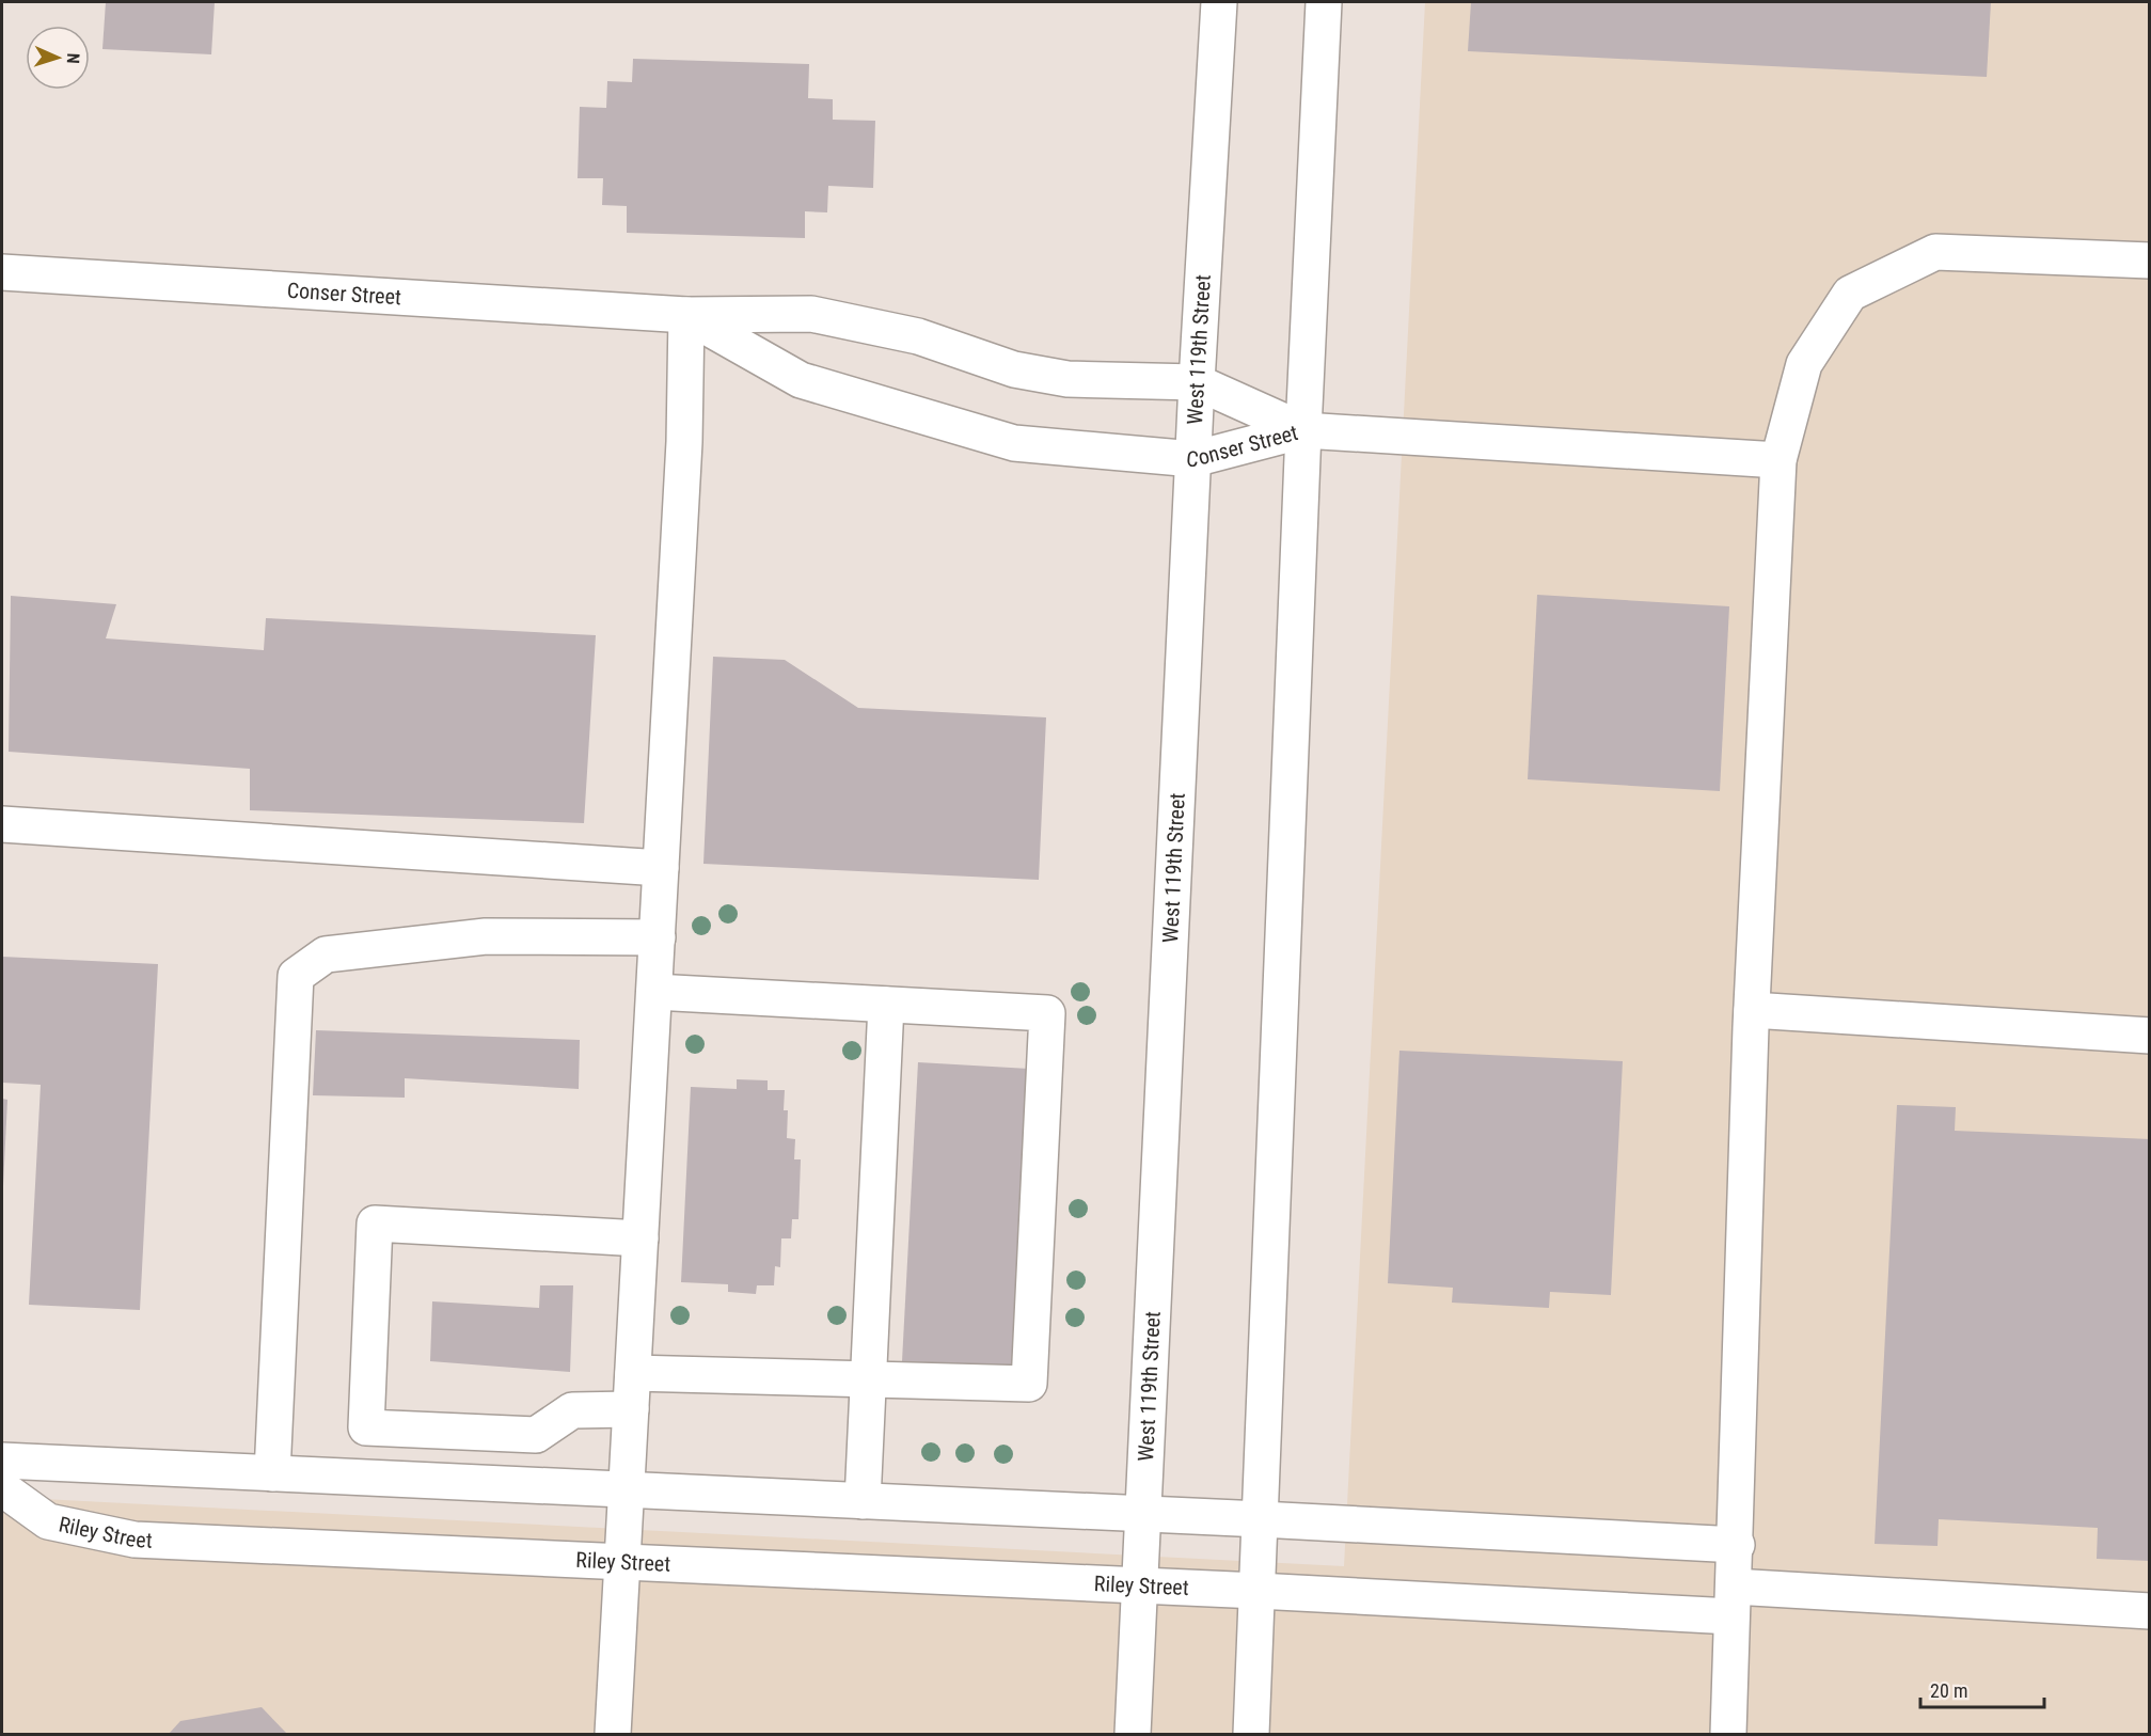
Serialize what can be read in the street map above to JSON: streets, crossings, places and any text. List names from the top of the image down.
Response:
{
  "streets": {
    "main road": ["Conser Street", "West 119th Street", "Riley Street"]
  },
  "crossings": [
    ["Conser Street", "West 119th Street"],
    ["West 119th Street", "Riley Street"]
  ],
  "scale_bar": "20 m",
  "north": "right"
}
